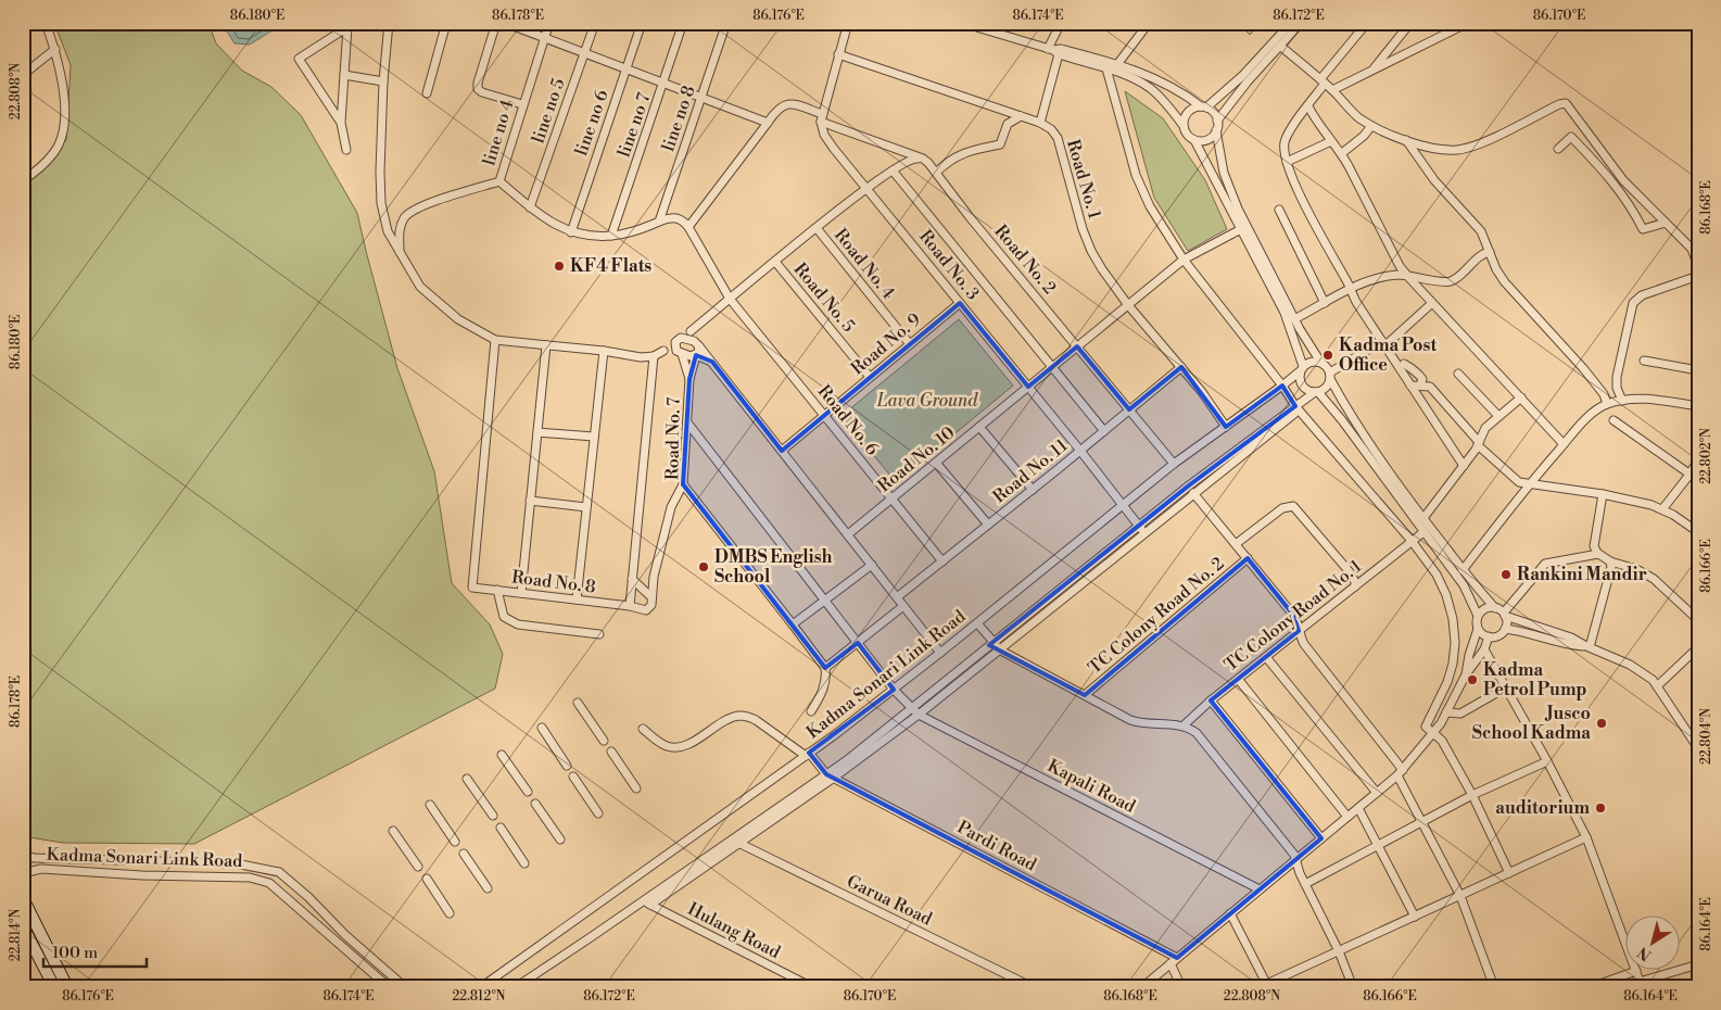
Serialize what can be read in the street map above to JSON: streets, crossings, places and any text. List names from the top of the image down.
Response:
{
  "streets": {
    "street": [
      "line no 5",
      "line no 8",
      "line no 6",
      "line no 7",
      "line no 4",
      "Road No. 1",
      "Road No. 2",
      "Road No. 4",
      "Road No. 3",
      "Road No. 5",
      "Road No. 9",
      "Road No. 6",
      "Road No. 7",
      "Road No. 10",
      "Road No. 11",
      "Road No. 8",
      "TC Colony Road No. 2",
      "TC Colony Road No. 1",
      "Kadma Sonari Link Road",
      "Kapali Road",
      "Pardi Road",
      "Garua Road",
      "Hulang Road"
    ]
  },
  "crossings": [
    ["Road No. 1", "Road No. 10"],
    ["Road No. 1", "Road No. 11"],
    ["Road No. 1", "Kadma Sonari Link Road"],
    ["Road No. 2", "Road No. 3"],
    ["Road No. 2", "Road No. 10"],
    ["Road No. 2", "Road No. 11"],
    ["Road No. 2", "Kadma Sonari Link Road"],
    ["Road No. 4", "Road No. 9"],
    ["Road No. 3", "Road No. 9"],
    ["Road No. 3", "Road No. 10"],
    ["Road No. 3", "Road No. 11"],
    ["Road No. 3", "Kadma Sonari Link Road"],
    ["Road No. 5", "Road No. 9"],
    ["Road No. 9", "Road No. 6"],
    ["Road No. 6", "Road No. 10"],
    ["Road No. 6", "Road No. 11"],
    ["Road No. 7", "Kapali Road"],
    ["Kadma Sonari Link Road", "Kapali Road"],
    ["Kadma Sonari Link Road", "Pardi Road"]
  ],
  "parks": ["Lava Ground"],
  "places": [
    "KF4 Flats",
    "Kadma Post Office",
    "DMBS English School",
    "Rankini Mandir",
    "Kadma Petrol Pump",
    "Jusco School Kadma",
    "auditorium"
  ],
  "scale_bar": "100 m",
  "north": "bottom left",
  "coordinates": [
    "86.180°E",
    "86.178°E",
    "86.176°E",
    "86.174°E",
    "86.172°E",
    "86.170°E",
    "22.808°N",
    "86.168°E",
    "22.802°N",
    "86.166°E",
    "22.804°N",
    "86.164°E",
    "22.814°N",
    "22.812°N"
  ]
}
